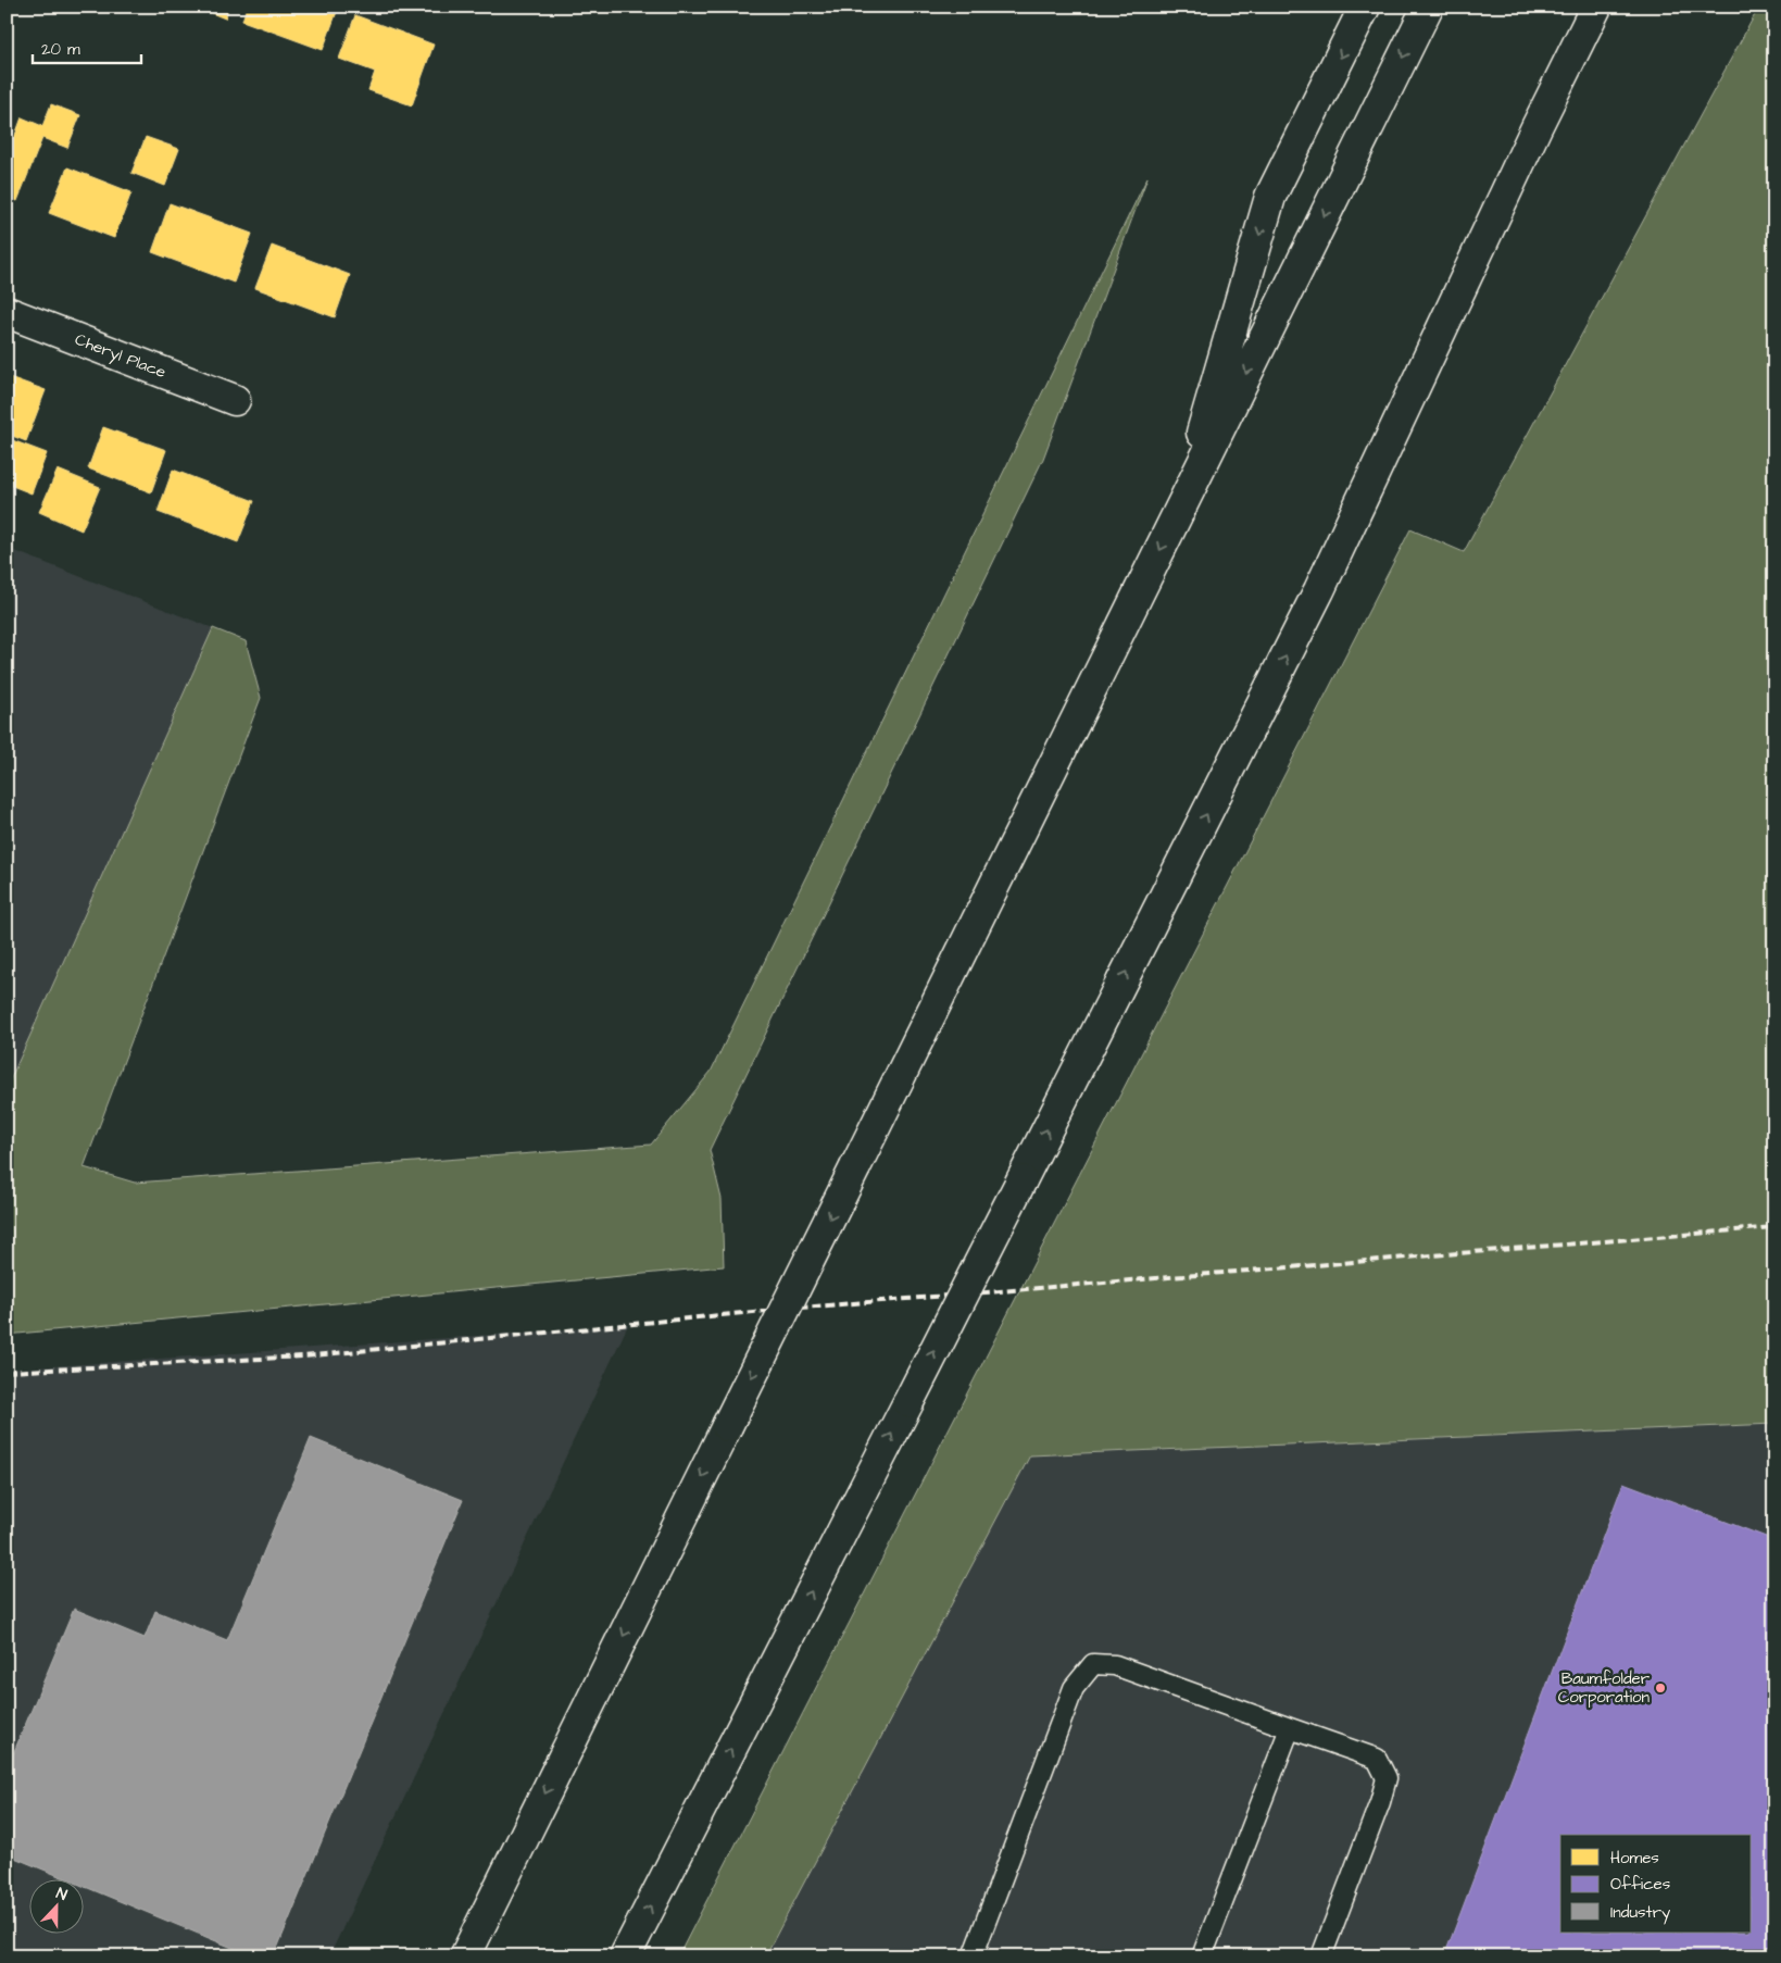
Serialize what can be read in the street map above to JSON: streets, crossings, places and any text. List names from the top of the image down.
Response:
{
  "streets": {
    "main road": ["Cheryl Place"]
  },
  "places": ["Baumfolder Corporation"],
  "legend": ["Homes", "Offices", "Industry"],
  "scale_bar": "20 m",
  "north": "top"
}
